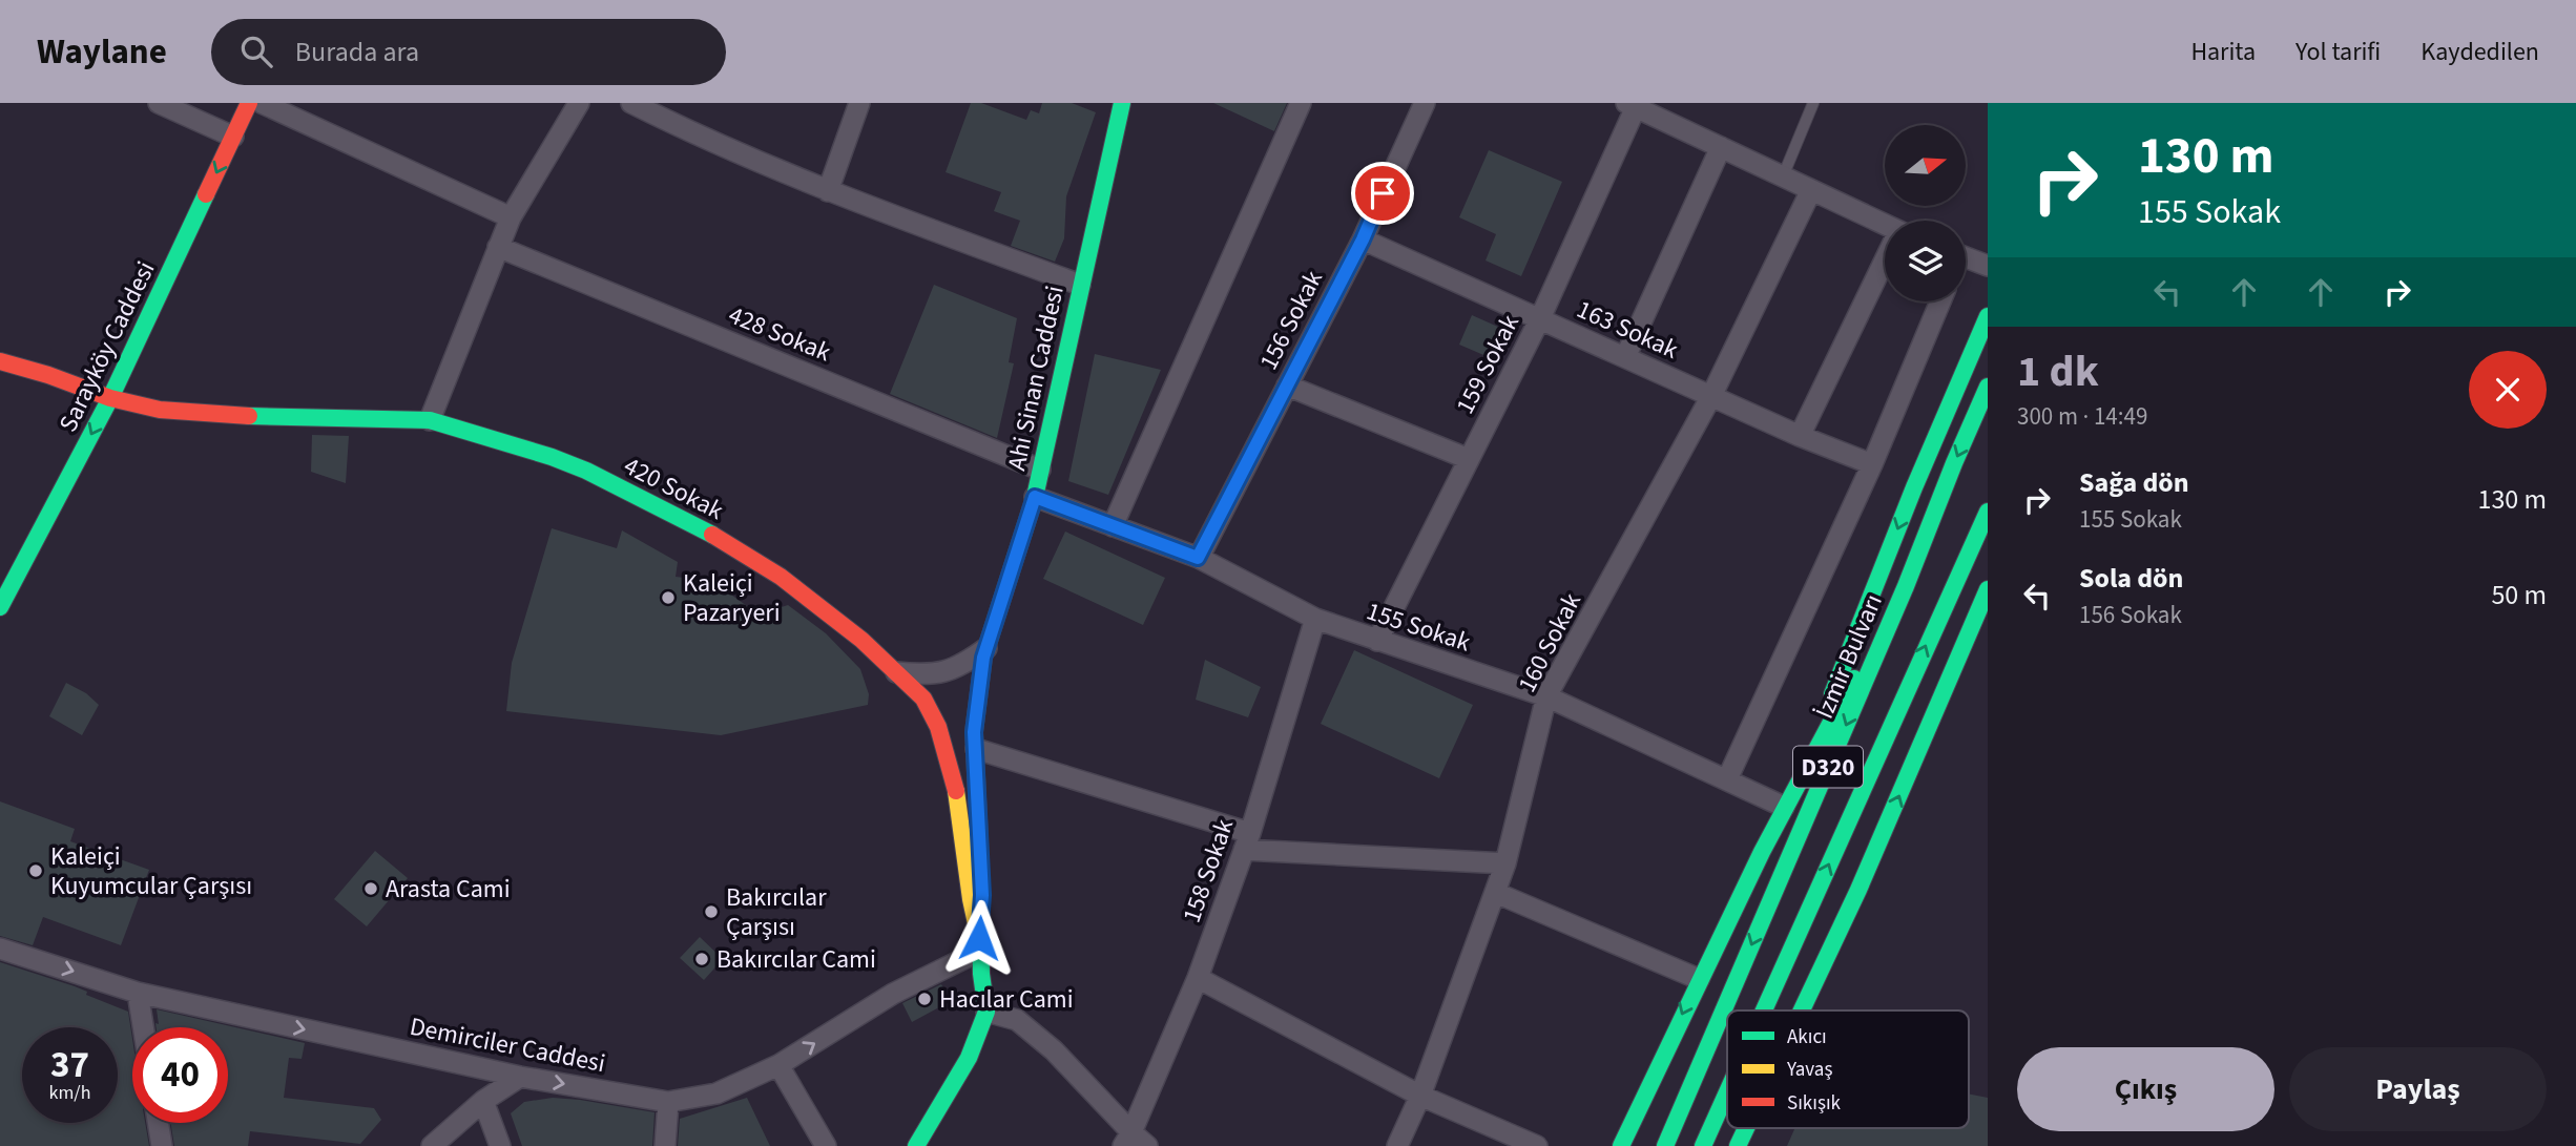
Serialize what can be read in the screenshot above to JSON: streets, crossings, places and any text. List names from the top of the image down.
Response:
{
  "streets": {
    "main road": [
      "Sarayköy Caddesi",
      "Ahi Sinan Caddesi",
      "420 Sokak",
      "İzmir Bulvarı",
      "D320"
    ],
    "street": [
      "156 Sokak",
      "163 Sokak",
      "428 Sokak",
      "159 Sokak",
      "155 Sokak",
      "160 Sokak",
      "158 Sokak",
      "Demirciler Caddesi"
    ]
  },
  "crossings": [
    ["156 Sokak", "163 Sokak"],
    ["156 Sokak", "155 Sokak"],
    ["163 Sokak", "159 Sokak"],
    ["163 Sokak", "160 Sokak"],
    ["428 Sokak", "Ahi Sinan Caddesi"],
    ["Sarayköy Caddesi", "420 Sokak"],
    ["159 Sokak", "155 Sokak"],
    ["Ahi Sinan Caddesi", "420 Sokak"],
    ["Ahi Sinan Caddesi", "155 Sokak"],
    ["Ahi Sinan Caddesi", "Demirciler Caddesi"],
    ["420 Sokak", "Demirciler Caddesi"],
    ["155 Sokak", "160 Sokak"],
    ["155 Sokak", "158 Sokak"]
  ],
  "one_way": ["Sarayköy Caddesi", "Demirciler Caddesi"],
  "places": [
    "Kaleiçi Pazaryeri",
    "Kaleiçi Kuyumcular Çarşısı",
    "Arasta Cami",
    "Bakırcılar Çarşısı",
    "Bakırcılar Cami",
    "Hacılar Cami"
  ],
  "legend": ["Akıcı", "Yavaş", "Sıkışık"],
  "north": "right",
  "page": {
    "header": "Waylane",
    "search": "Burada ara",
    "nav": ["Harita", "Yol tarifi", "Kaydedilen"],
    "turn": ["130 m", "155 Sokak"],
    "heading": ["1 dk", "300 m · 14:49"],
    "list": [
      {
        "name": "Sağa dön",
        "note": "155 Sokak",
        "value": "130 m"
      },
      {
        "name": "Sola dön",
        "note": "156 Sokak",
        "value": "50 m"
      }
    ],
    "speed": "37 km/h",
    "limit": "40",
    "buttons": ["Çıkış", "Paylaş"]
  }
}
